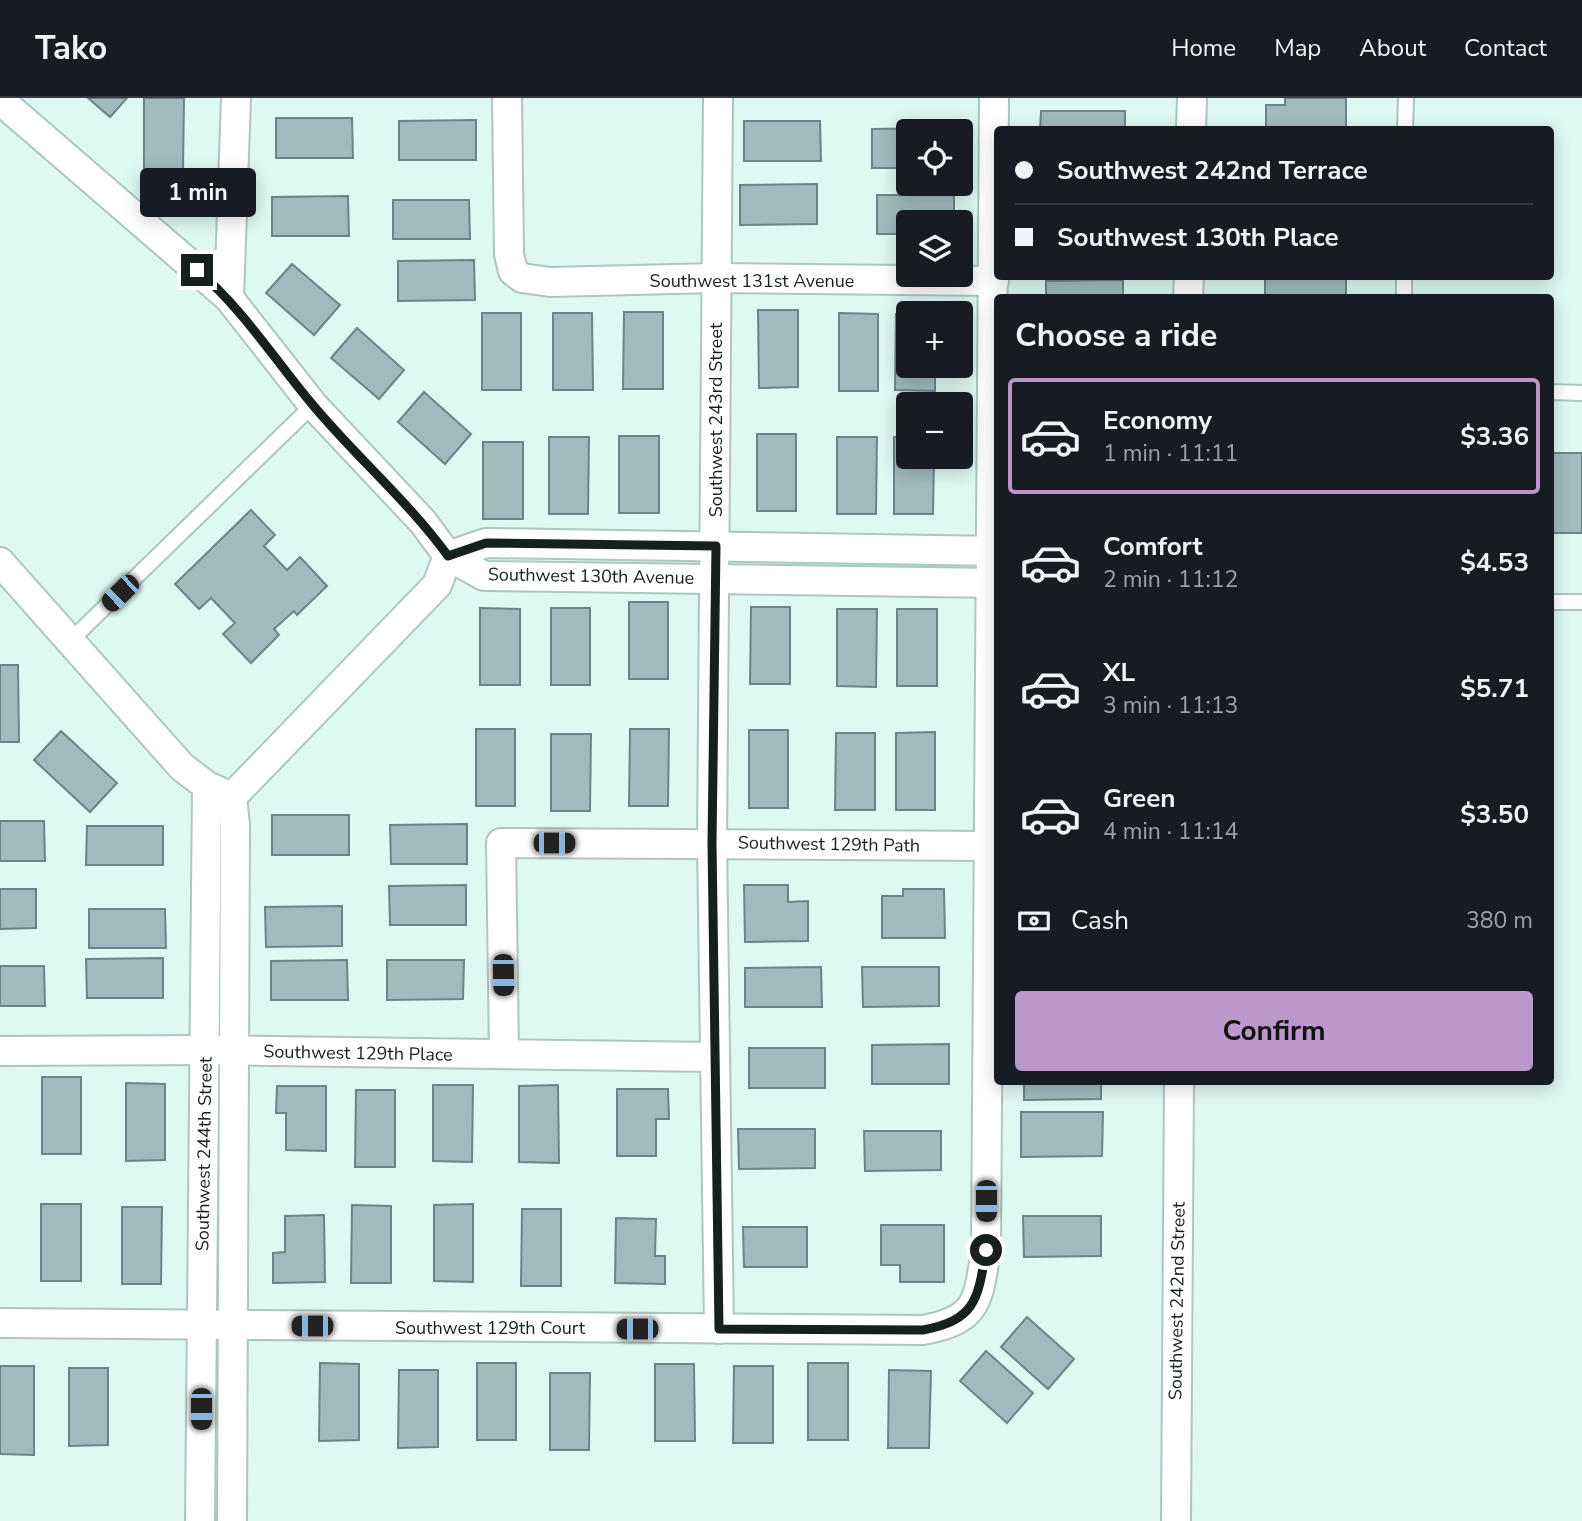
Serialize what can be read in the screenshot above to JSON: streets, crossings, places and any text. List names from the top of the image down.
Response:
{
  "streets": {
    "street": [
      "Southwest 131st Avenue",
      "Southwest 243rd Street",
      "Southwest 130th Avenue",
      "Southwest 129th Path",
      "Southwest 129th Place",
      "Southwest 244th Street",
      "Southwest 242nd Street",
      "Southwest 129th Court"
    ]
  },
  "crossings": [
    ["Southwest 131st Avenue", "Southwest 243rd Street"],
    ["Southwest 243rd Street", "Southwest 130th Avenue"],
    ["Southwest 243rd Street", "Southwest 129th Path"],
    ["Southwest 243rd Street", "Southwest 129th Place"],
    ["Southwest 243rd Street", "Southwest 129th Court"],
    ["Southwest 129th Path", "Southwest 129th Place"],
    ["Southwest 129th Path", "Southwest 129th Court"],
    ["Southwest 129th Place", "Southwest 244th Street"],
    ["Southwest 244th Street", "Southwest 129th Court"]
  ],
  "page": {
    "header": "Tako",
    "nav": [
      "Home",
      "Map",
      "About",
      "Contact"
    ],
    "map_buttons": ["+", "−"],
    "banner": ["Southwest 242nd Terrace", "Southwest 130th Place"],
    "bubble": "1 min",
    "heading": "Choose a ride",
    "list": [
      {
        "name": "Economy",
        "note": "1 min · 11:11",
        "value": "$3.36"
      },
      {
        "name": "Comfort",
        "note": "2 min · 11:12",
        "value": "$4.53"
      },
      {
        "name": "XL",
        "note": "3 min · 11:13",
        "value": "$5.71"
      },
      {
        "name": "Green",
        "note": "4 min · 11:14",
        "value": "$3.50"
      }
    ],
    "pay": ["Cash", "380 m"],
    "buttons": "Confirm"
  }
}
